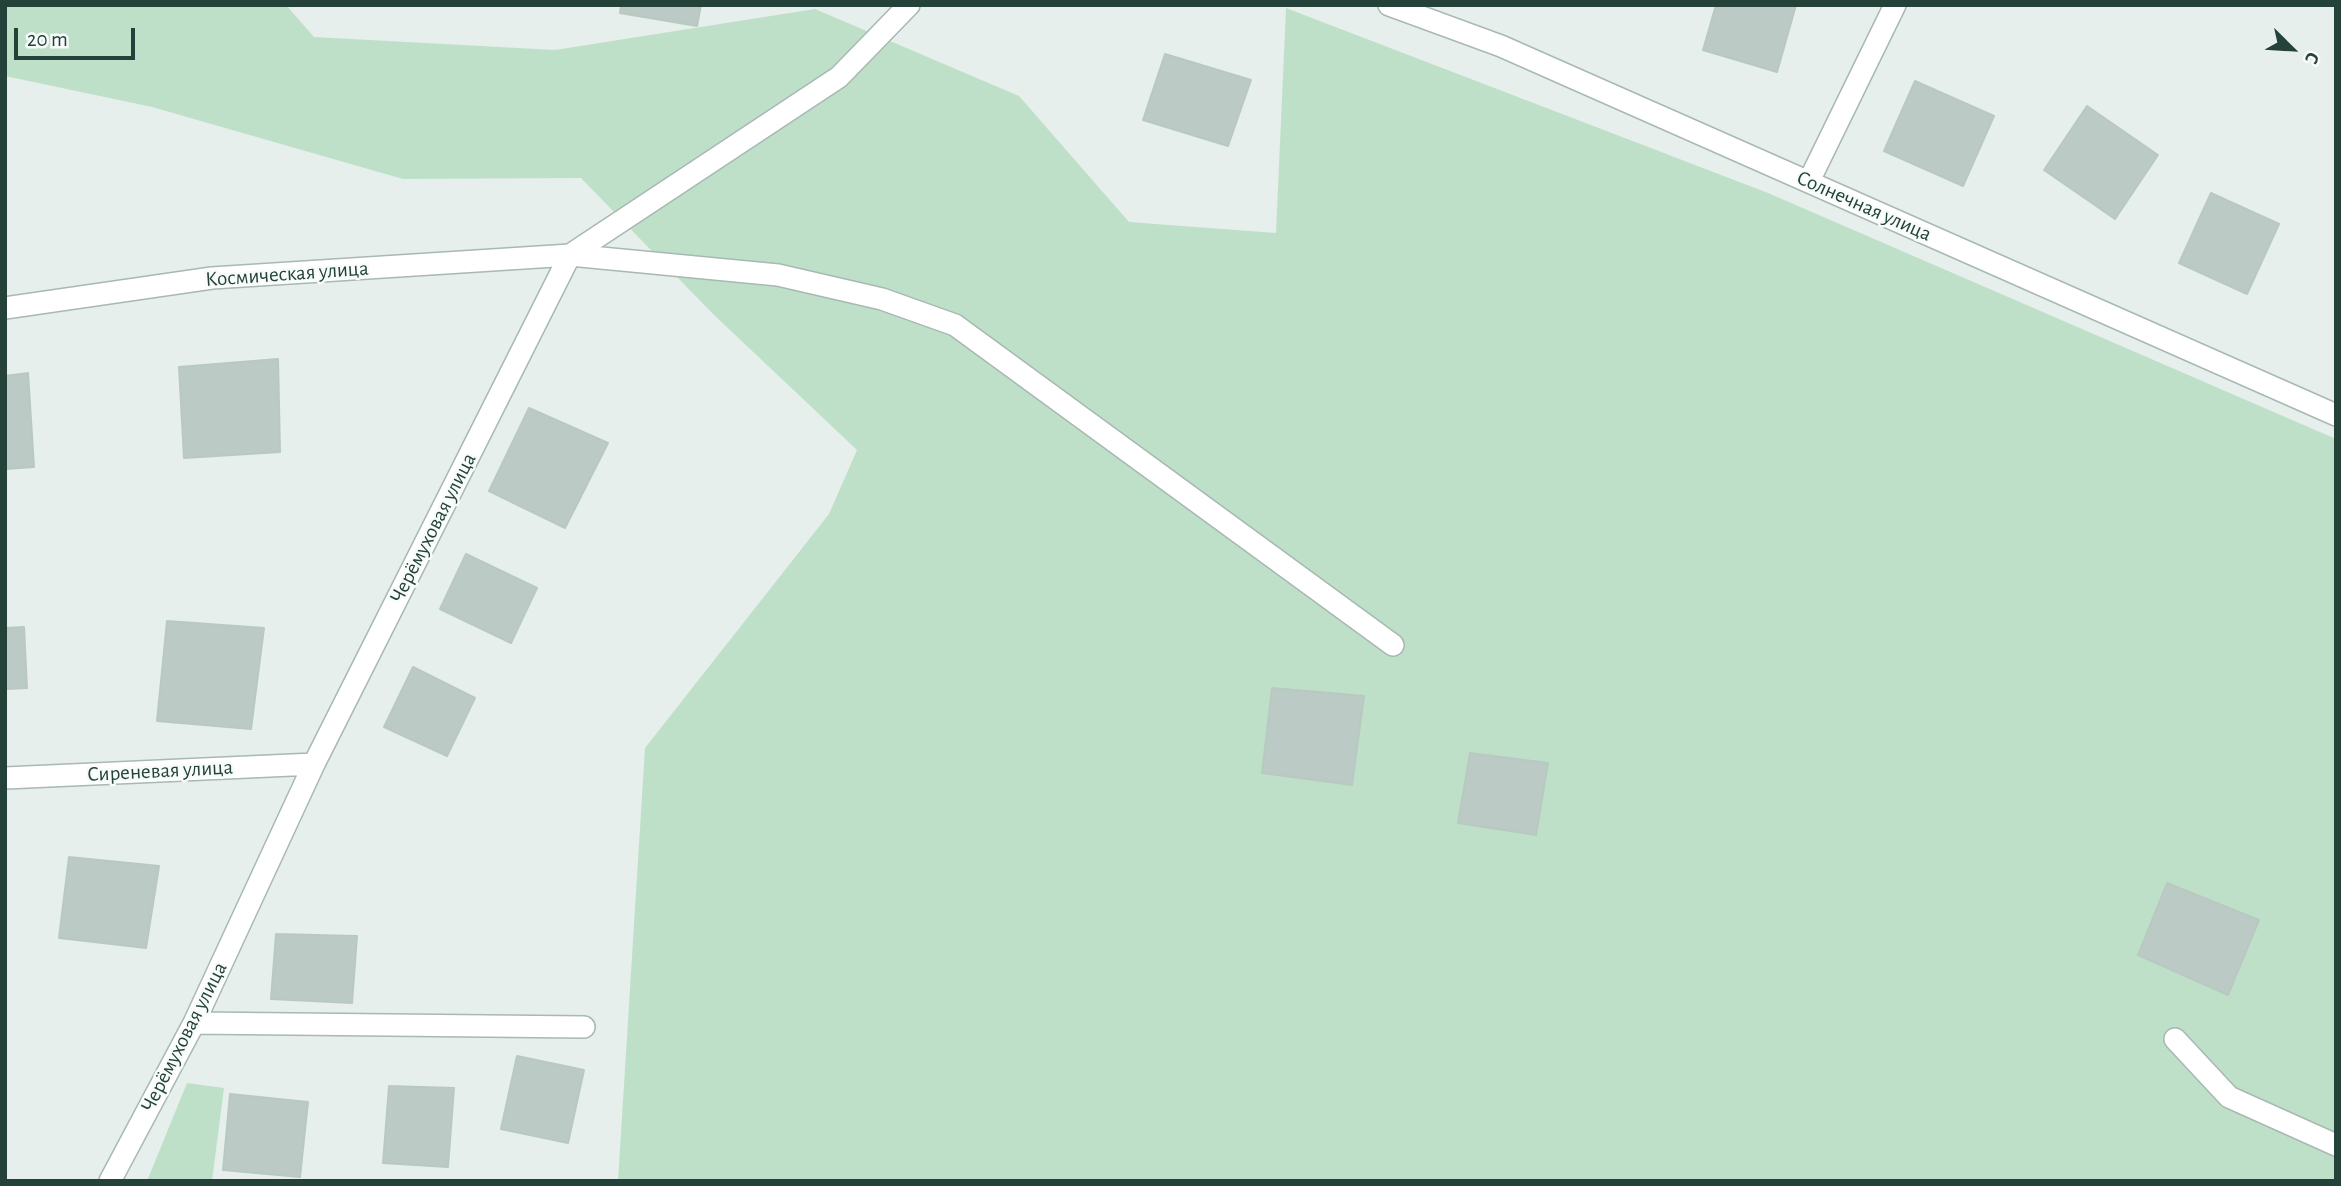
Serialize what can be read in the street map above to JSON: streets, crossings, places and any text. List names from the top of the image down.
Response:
{
  "streets": {
    "street": [
      "Солнечная улица",
      "Космическая улица",
      "Черёмуховая улица",
      "Сиреневая улица"
    ]
  },
  "crossings": [
    ["Космическая улица", "Черёмуховая улица"],
    ["Черёмуховая улица", "Сиреневая улица"]
  ],
  "scale_bar": "20 m",
  "north": "bottom right"
}
